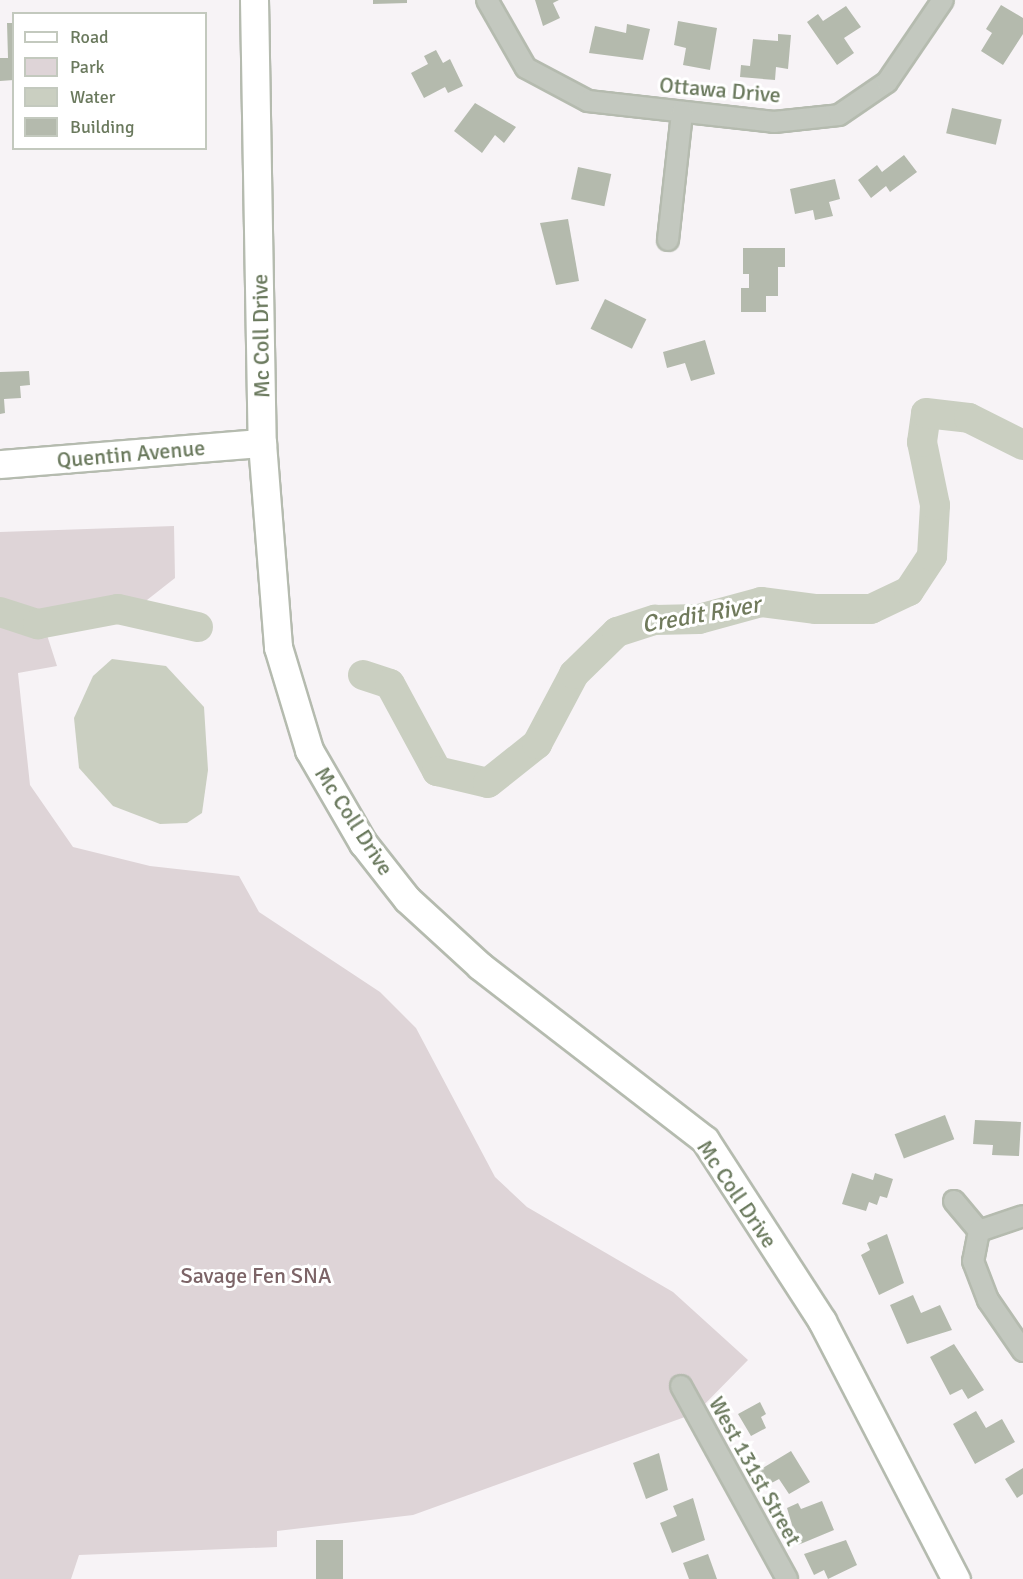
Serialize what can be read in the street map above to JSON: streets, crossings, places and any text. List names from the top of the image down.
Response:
{
  "streets": {
    "main road": ["Mc Coll Drive", "Quentin Avenue"],
    "street": ["Ottawa Drive", "West 131st Street"]
  },
  "crossings": [
    ["Mc Coll Drive", "Quentin Avenue"]
  ],
  "water": ["Credit River"],
  "parks": ["Savage Fen SNA"],
  "legend": [
    "Road",
    "Park",
    "Water",
    "Building"
  ]
}
